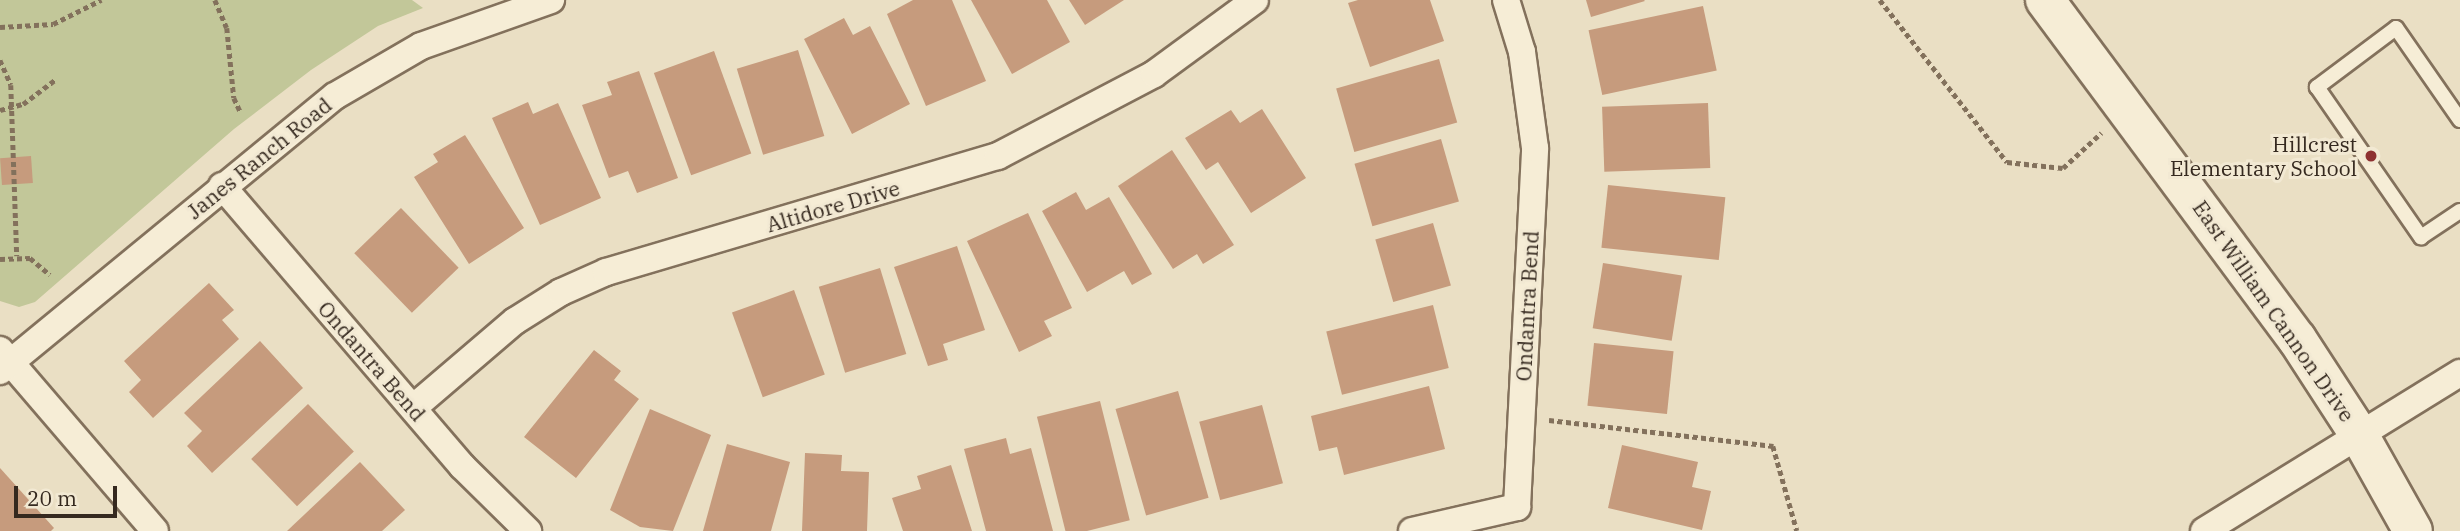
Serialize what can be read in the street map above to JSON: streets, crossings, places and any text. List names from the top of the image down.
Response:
{
  "streets": {
    "main road": ["East William Cannon Drive"],
    "street": ["Janes Ranch Road", "Altidore Drive", "Ondantra Bend"]
  },
  "crossings": [
    ["Janes Ranch Road", "Ondantra Bend"],
    ["Altidore Drive", "Ondantra Bend"]
  ],
  "places": ["Hillcrest Elementary School"],
  "scale_bar": "20 m"
}
